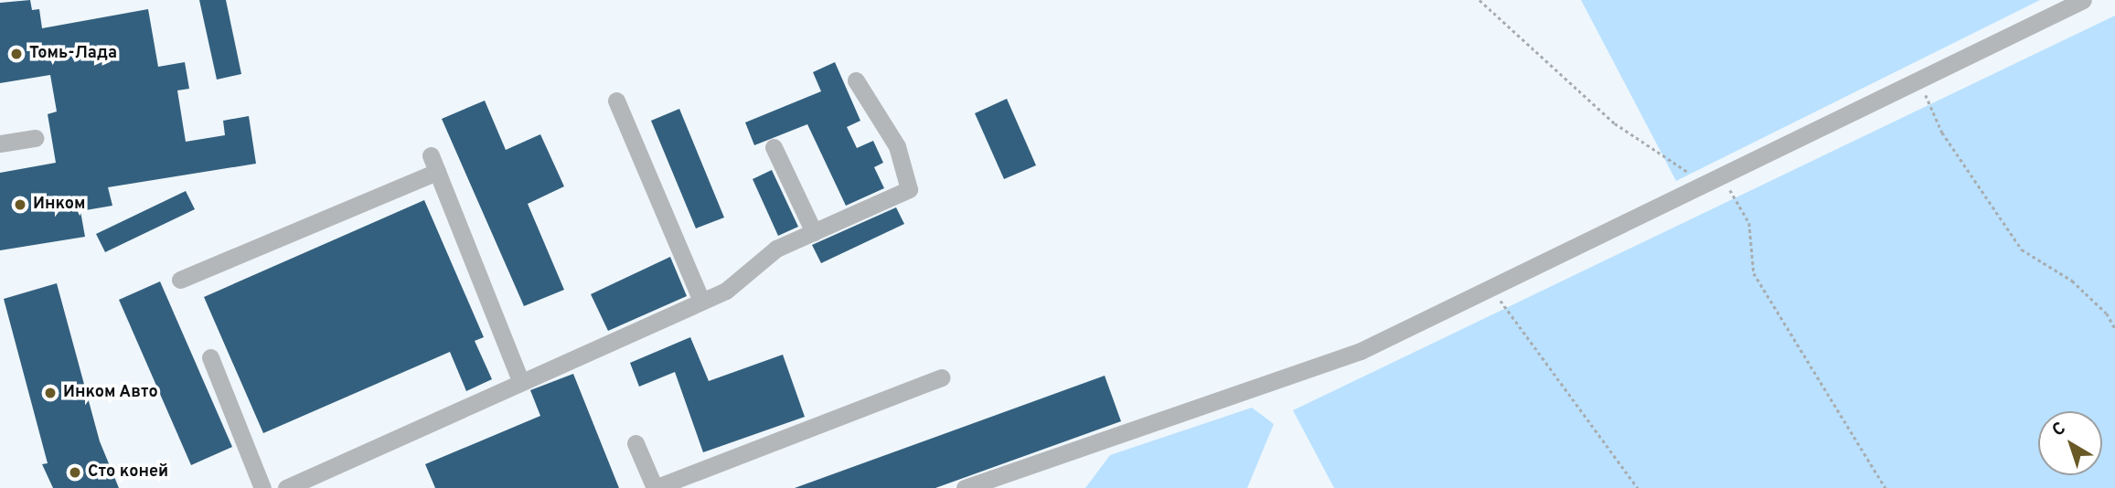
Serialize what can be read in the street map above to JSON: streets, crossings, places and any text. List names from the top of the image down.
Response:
{
  "places": [
    "Томь-Лада",
    "Инком",
    "Инком Авто",
    "Сто коней"
  ],
  "north": "top left"
}
